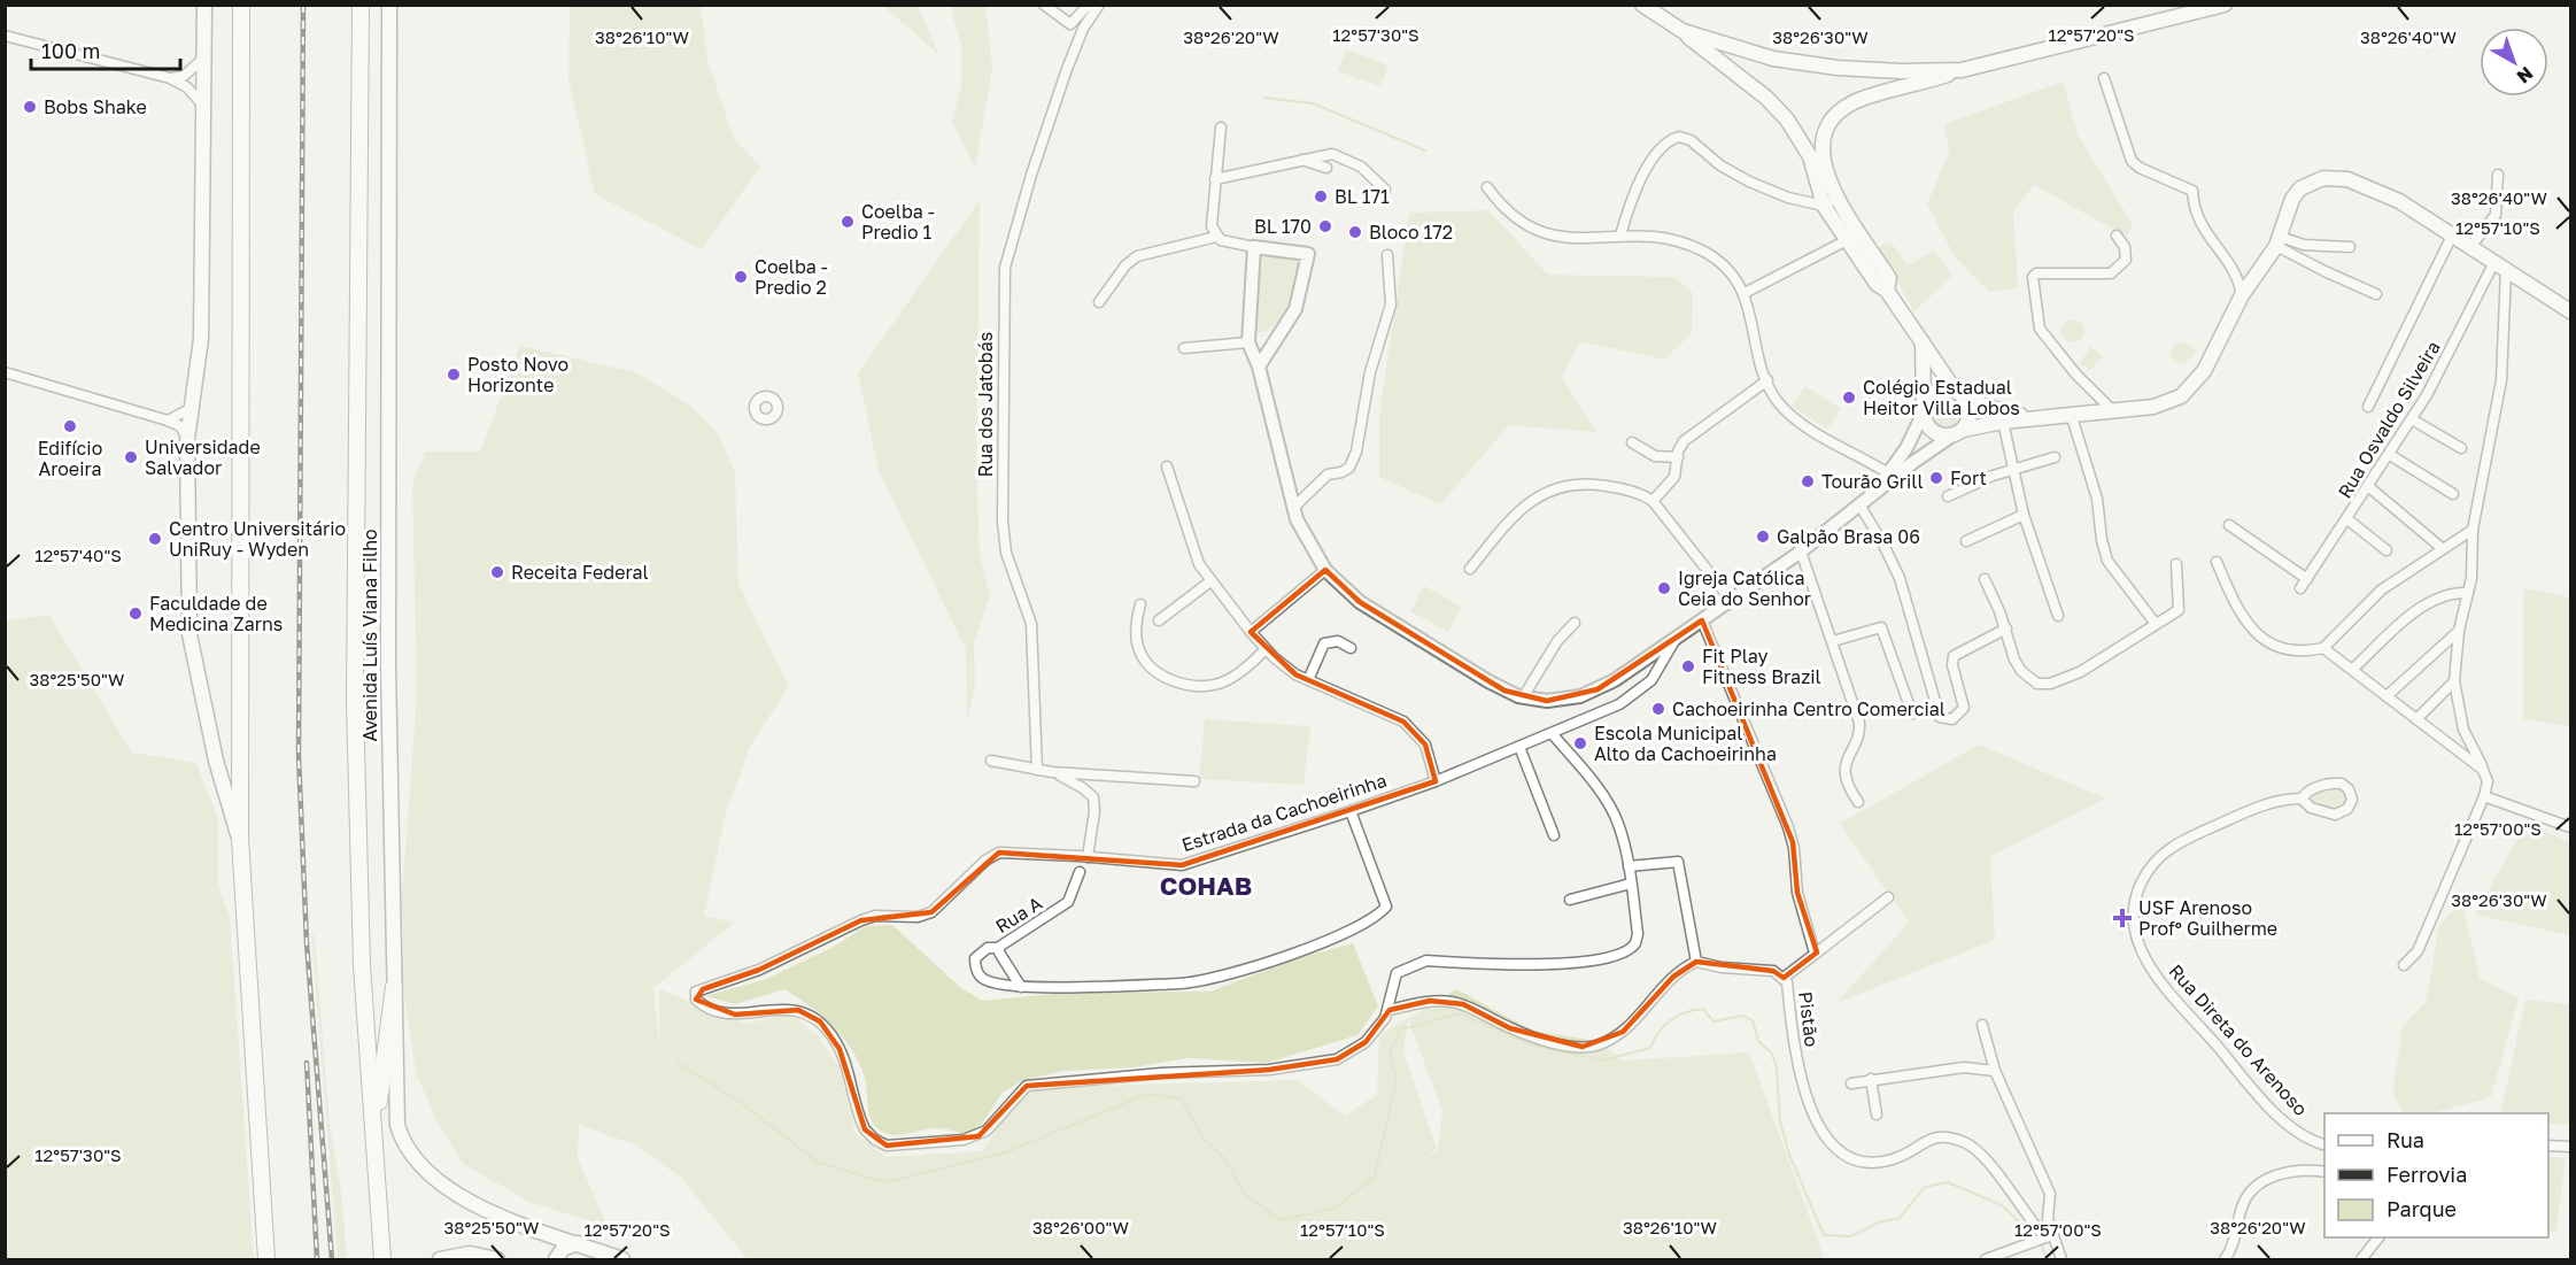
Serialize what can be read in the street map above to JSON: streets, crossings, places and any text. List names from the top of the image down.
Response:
{
  "streets": {
    "highway": ["Avenida Luís Viana Filho"],
    "street": [
      "Rua dos Jatobás",
      "Rua Osvaldo Silveira",
      "Estrada da Cachoeirinha",
      "Rua A",
      "Pistão",
      "Rua Direta do Arenoso"
    ]
  },
  "districts": ["COHAB"],
  "places": {
    "other": [
      "Bobs Shake",
      "BL 171",
      "Coelba - Predio 1",
      "BL 170",
      "Bloco 172",
      "Coelba - Predio 2",
      "Posto Novo Horizonte",
      "Colégio Estadual Heitor Villa Lobos",
      "Edifício Aroeira",
      "Universidade Salvador",
      "Fort",
      "Tourão Grill",
      "Galpão Brasa 06",
      "Centro Universitário UniRuy - Wyden",
      "Receita Federal",
      "Igreja Católica Ceia do Senhor",
      "Faculdade de Medicina Zarns",
      "Fit Play Fitness Brazil",
      "Cachoeirinha Centro Comercial",
      "Escola Municipal Alto da Cachoeirinha"
    ],
    "health": ["USF Arenoso Profº Guilherme"]
  },
  "legend": ["Rua", "Ferrovia", "Parque"],
  "scale_bar": "100 m",
  "north": "bottom right",
  "coordinates": [
    "12°57'30\"S",
    "12°57'20\"S",
    "38°26'20\"W",
    "38°26'10\"W",
    "38°26'30\"W",
    "38°26'40\"W",
    "12°57'10\"S",
    "12°57'40\"S",
    "38°25'50\"W",
    "12°57'00\"S",
    "38°26'00\"W"
  ]
}
